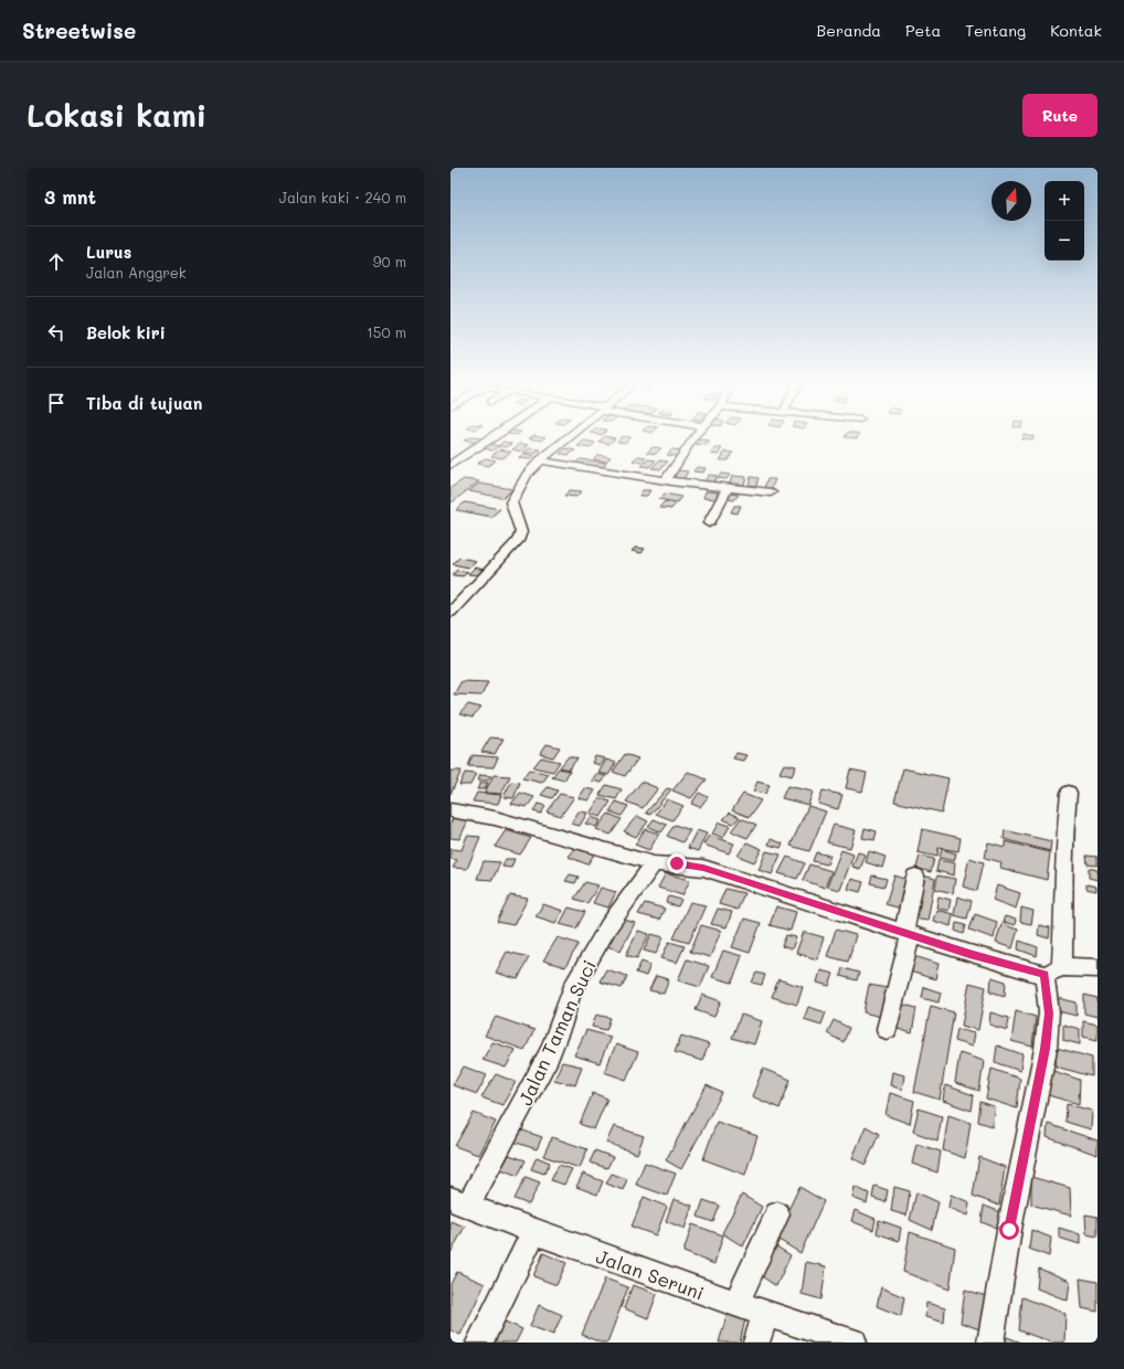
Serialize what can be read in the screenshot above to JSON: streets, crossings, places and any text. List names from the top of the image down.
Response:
{
  "streets": {
    "street": ["Jalan Taman Suci", "Jalan Seruni"]
  },
  "crossings": [
    ["Jalan Taman Suci", "Jalan Seruni"]
  ],
  "north": "top",
  "page": {
    "header": "Streetwise",
    "nav": [
      "Beranda",
      "Peta",
      "Tentang",
      "Kontak"
    ],
    "buttons": "Rute",
    "title": "Lokasi kami",
    "heading": ["3 mnt", "Jalan kaki · 240 m"],
    "map_buttons": ["+", "−"],
    "list": [
      ["Lurus", "Jalan Anggrek", "90 m"],
      ["Belok kiri", "150 m"],
      "Tiba di tujuan"
    ]
  }
}
